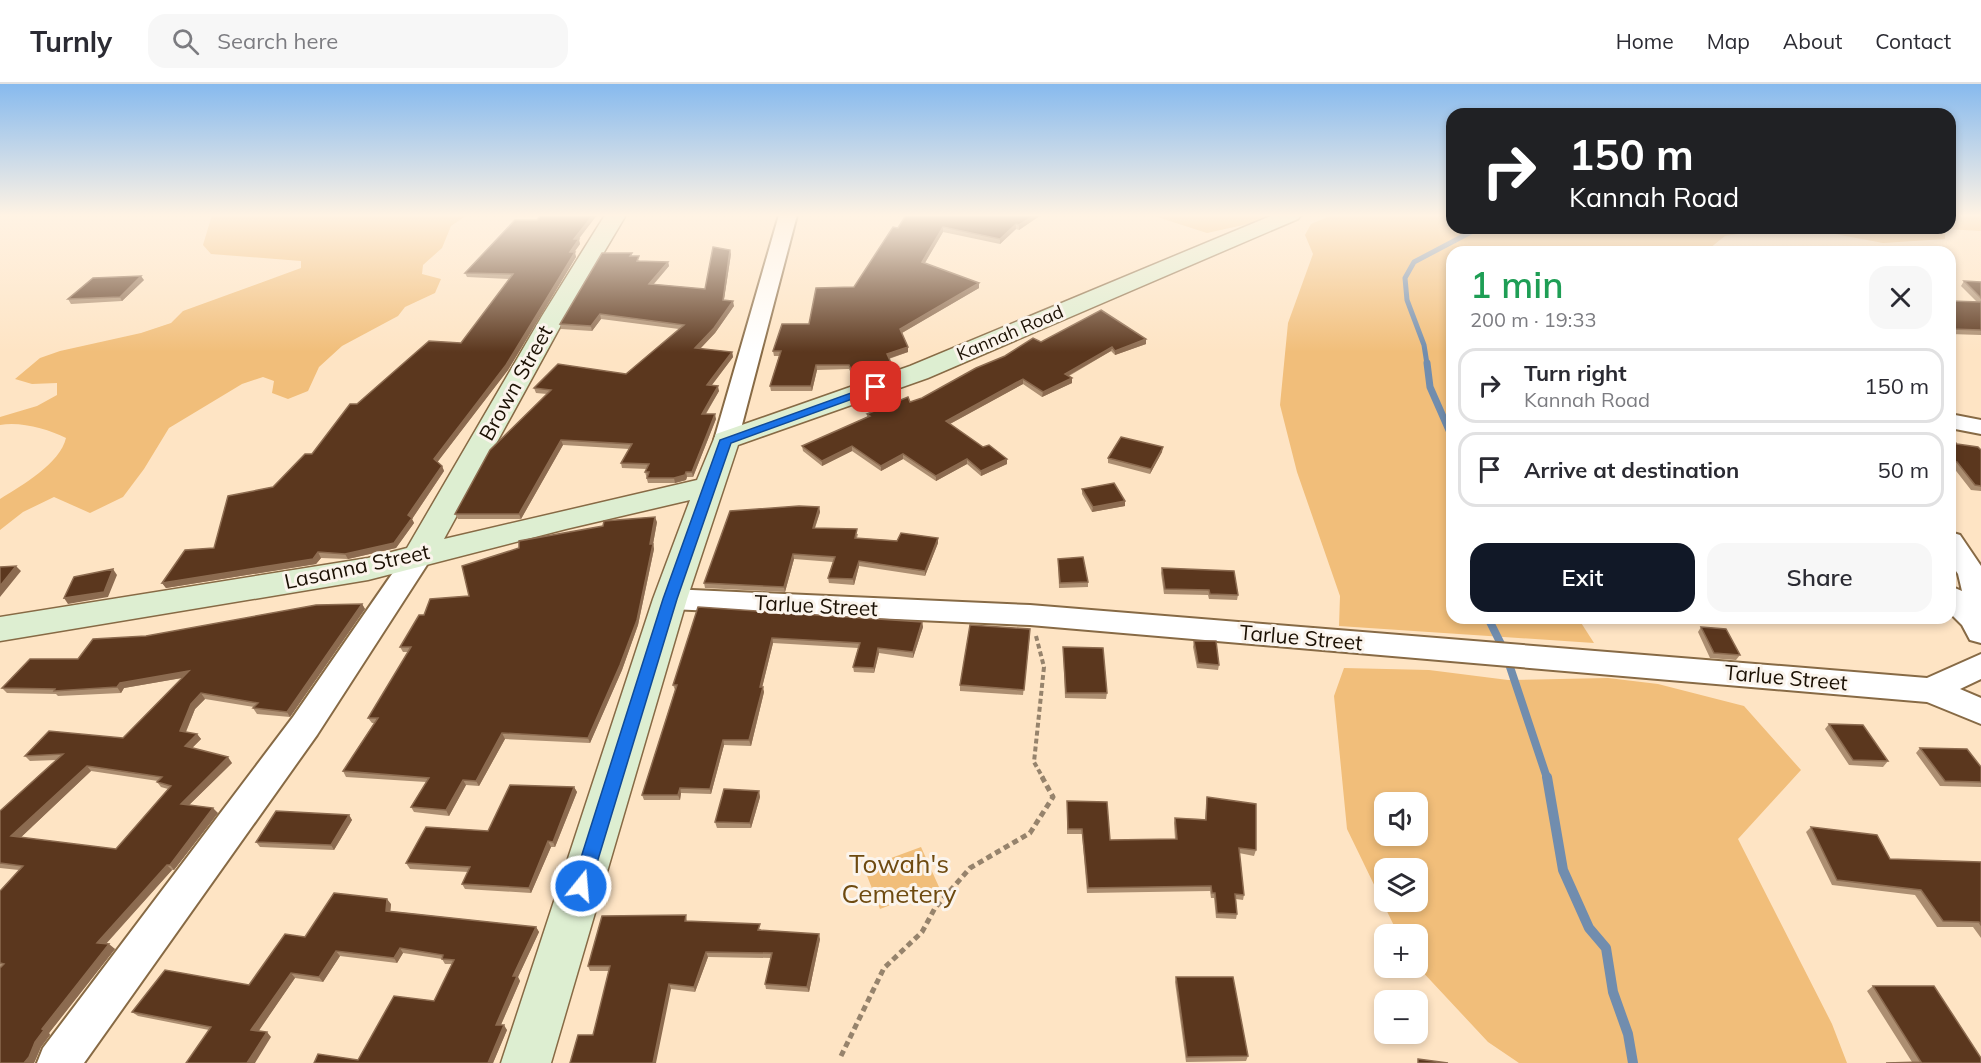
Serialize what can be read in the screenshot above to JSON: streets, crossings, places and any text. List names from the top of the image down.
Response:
{
  "streets": {
    "street": [
      "Kannah Road",
      "Brown Street",
      "Lasanna Street",
      "Tarlue Street"
    ]
  },
  "crossings": [
    ["Brown Street", "Lasanna Street"]
  ],
  "parks": ["Towah's Cemetery"],
  "page": {
    "header": "Turnly",
    "search": "Search here",
    "nav": [
      "Home",
      "Map",
      "About",
      "Contact"
    ],
    "turn": ["150 m", "Kannah Road"],
    "heading": ["1 min", "200 m · 19:33"],
    "list": [
      {
        "name": "Turn right",
        "note": "Kannah Road",
        "value": "150 m"
      },
      {
        "name": "Arrive at destination",
        "value": "50 m"
      }
    ],
    "buttons": ["Exit", "Share"],
    "map_buttons": ["+", "−"]
  }
}
